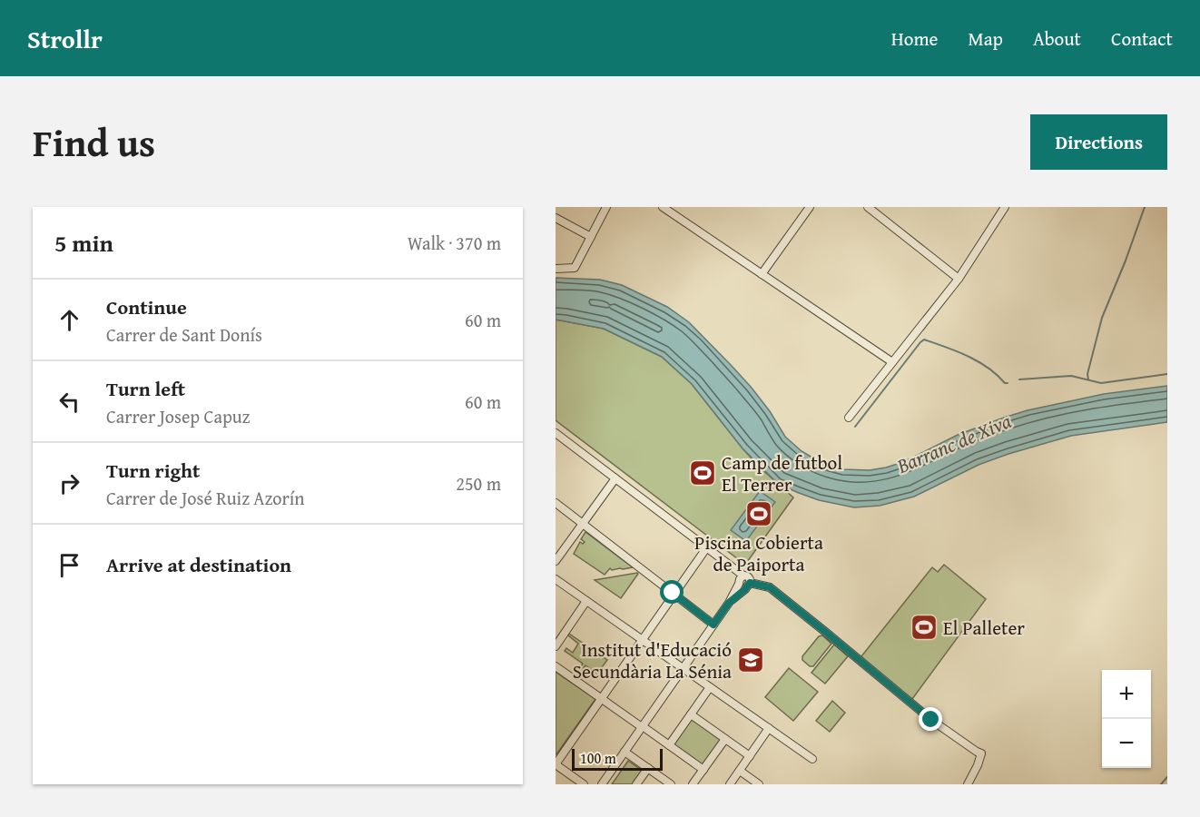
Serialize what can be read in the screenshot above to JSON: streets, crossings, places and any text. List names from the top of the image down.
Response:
{
  "water": ["Barranc de Xiva"],
  "places": {
    "sports": ["Camp de futbol El Terrer", "Piscina Cobierta de Paiporta", "El Palleter"],
    "school or university": ["Institut d'Educació Secundària La Sénia"]
  },
  "scale_bar": "100 m",
  "page": {
    "header": "Strollr",
    "nav": [
      "Home",
      "Map",
      "About",
      "Contact"
    ],
    "title": "Find us",
    "buttons": "Directions",
    "heading": ["5 min", "Walk · 370 m"],
    "list": [
      ["Continue", "Carrer de Sant Donís", "60 m"],
      ["Turn left", "Carrer Josep Capuz", "60 m"],
      ["Turn right", "Carrer de José Ruiz Azorín", "250 m"],
      "Arrive at destination"
    ],
    "map_buttons": ["+", "−"],
    "scale": "100 m"
  }
}
